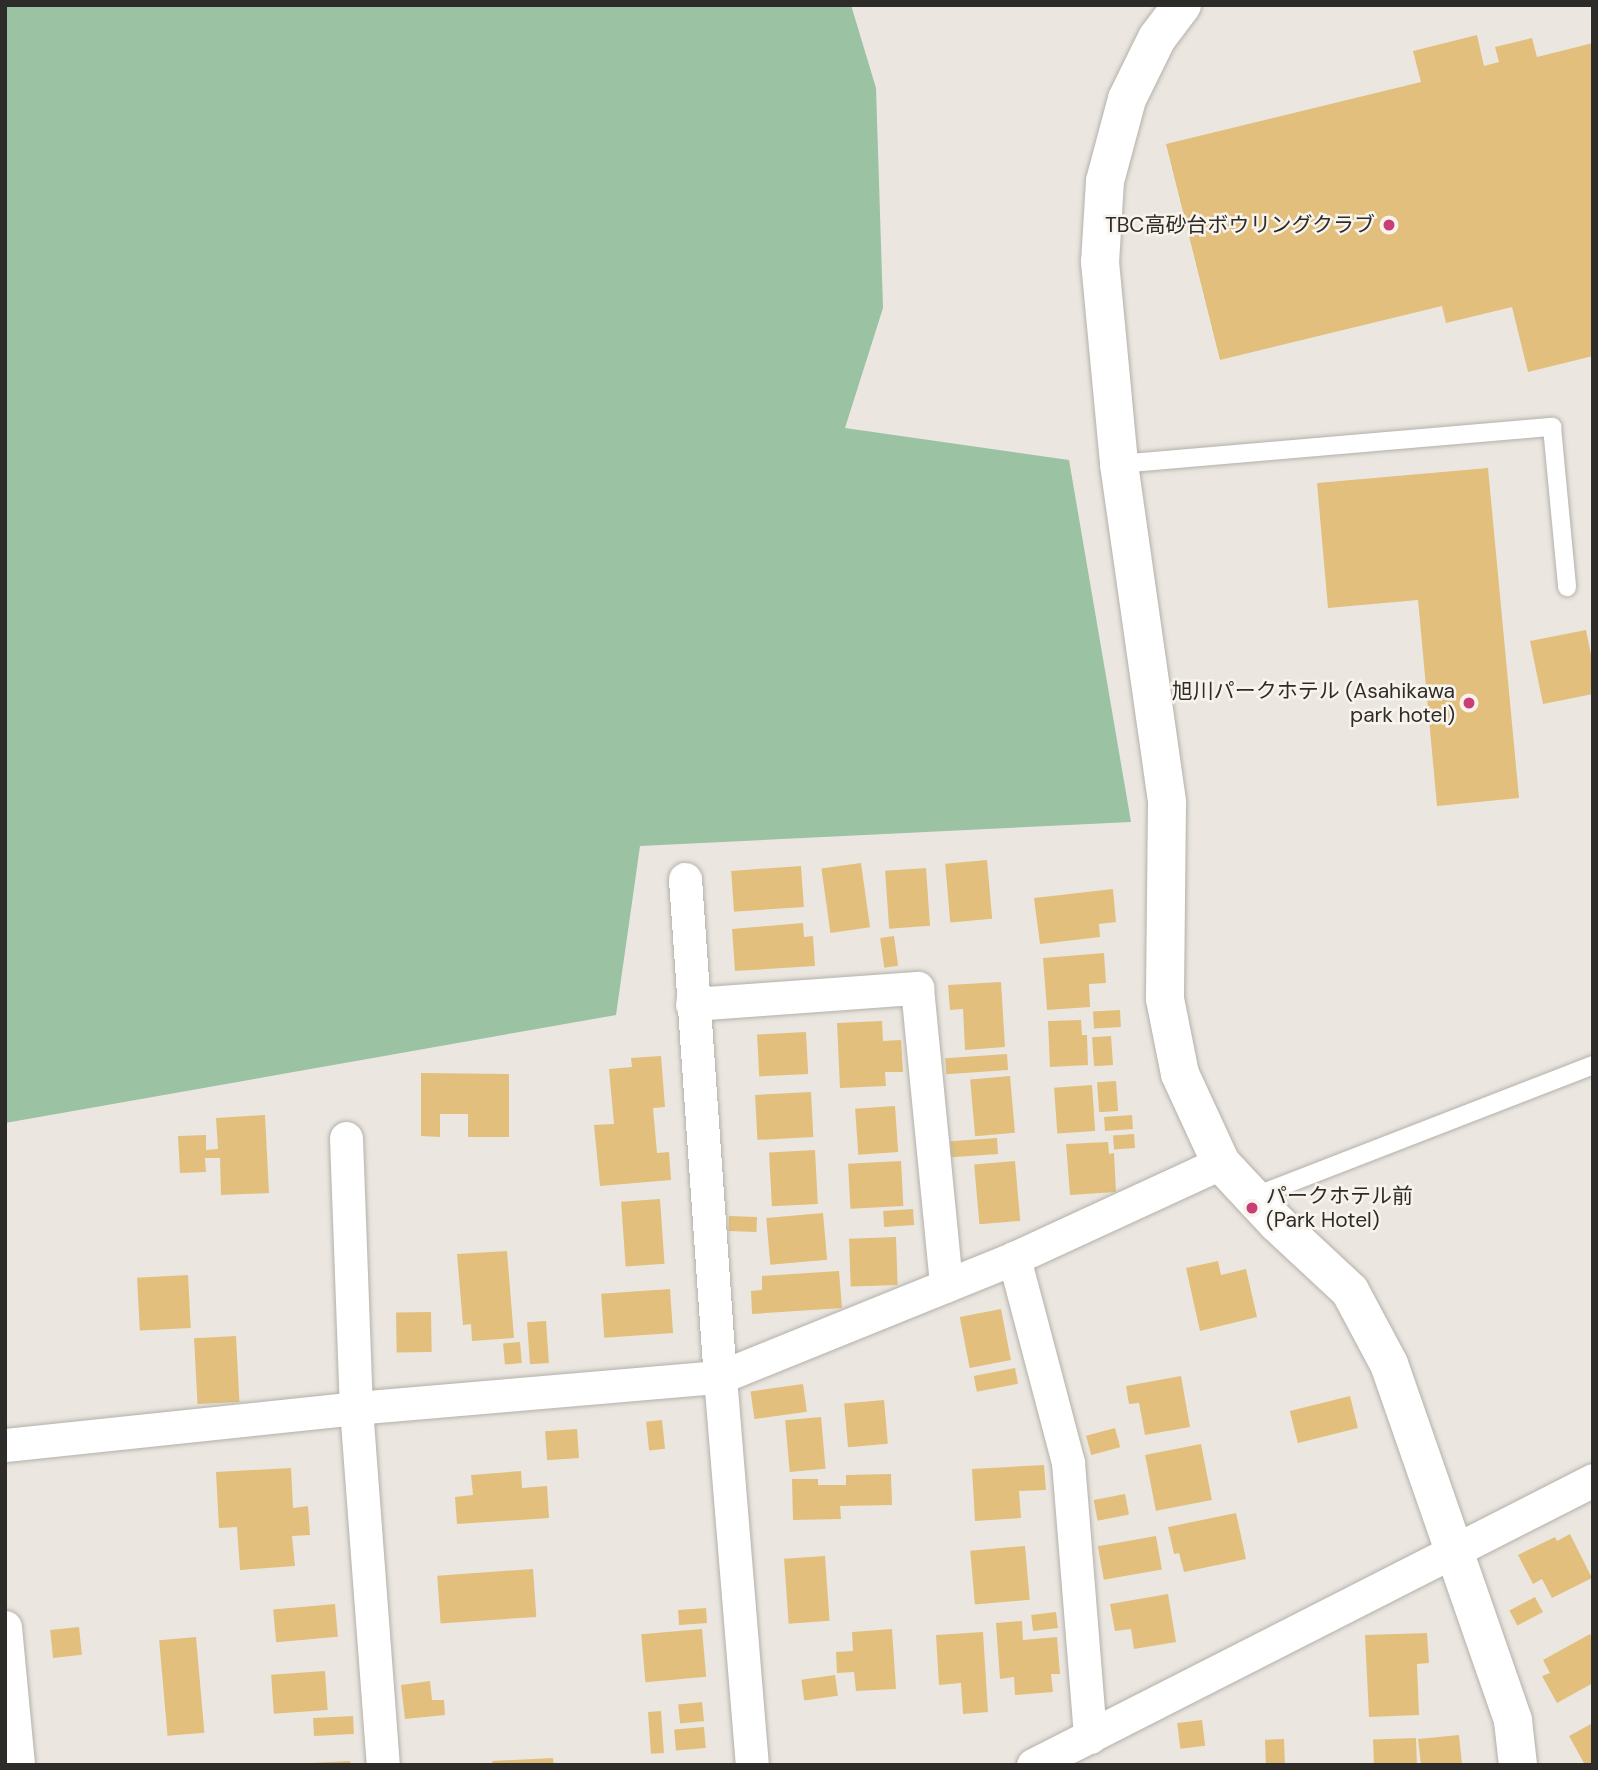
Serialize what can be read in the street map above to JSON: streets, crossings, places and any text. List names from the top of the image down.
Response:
{
  "places": ["TBC高砂台ボウリングクラブ", "旭川パークホテル (Asahikawa park hotel)", "パークホテル前 (Park Hotel)"]
}
